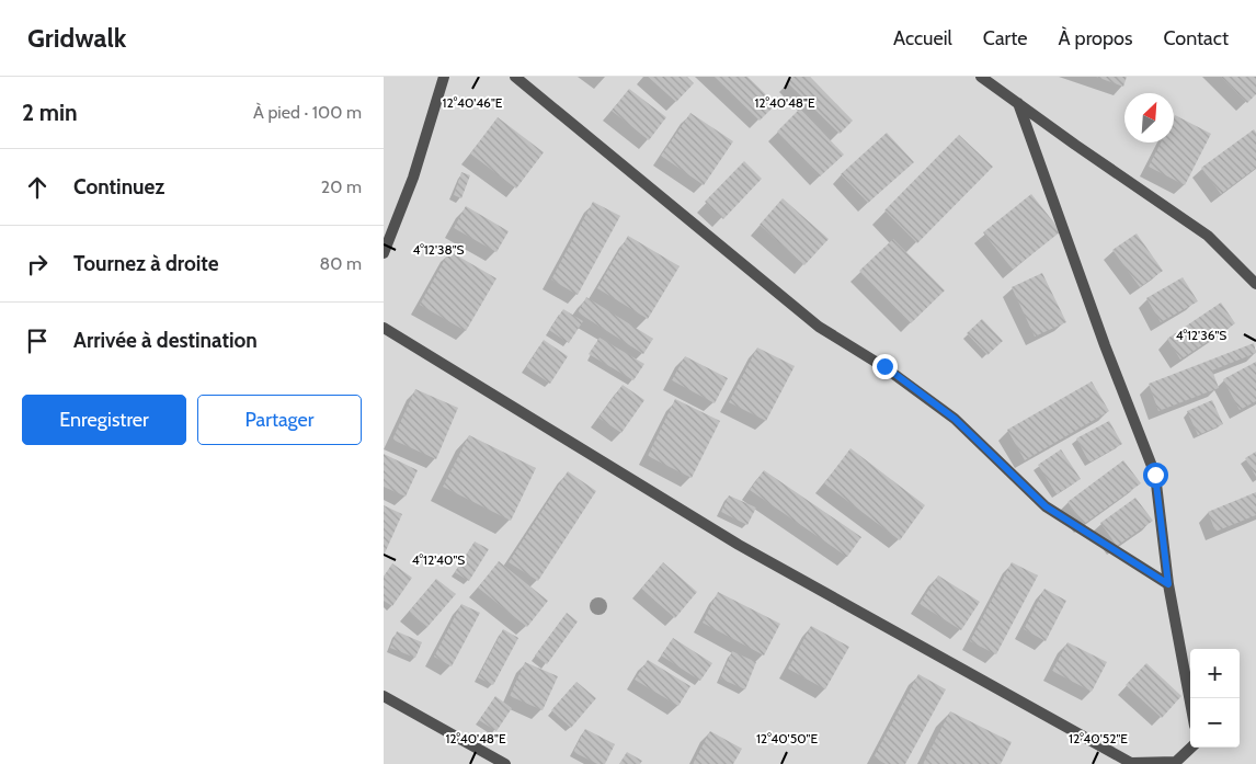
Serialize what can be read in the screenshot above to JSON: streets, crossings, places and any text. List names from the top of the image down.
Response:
{
  "north": "top right",
  "page": {
    "header": "Gridwalk",
    "nav": [
      "Accueil",
      "Carte",
      "À propos",
      "Contact"
    ],
    "heading": ["2 min", "À pied · 100 m"],
    "list": [
      ["Continuez", "20 m"],
      ["Tournez à droite", "80 m"],
      "Arrivée à destination"
    ],
    "buttons": ["Enregistrer", "Partager"],
    "map_buttons": ["+", "−"]
  },
  "coordinates": [
    "12°40'46\"E",
    "12°40'48\"E",
    "4°12'38\"S",
    "4°12'36\"S",
    "4°12'40\"S",
    "12°40'50\"E",
    "12°40'52\"E"
  ]
}
